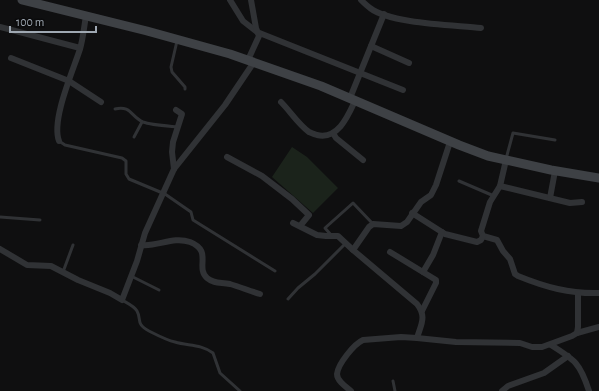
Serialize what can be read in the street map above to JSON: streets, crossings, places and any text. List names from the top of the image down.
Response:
{
  "scale_bar": "100 m"
}
